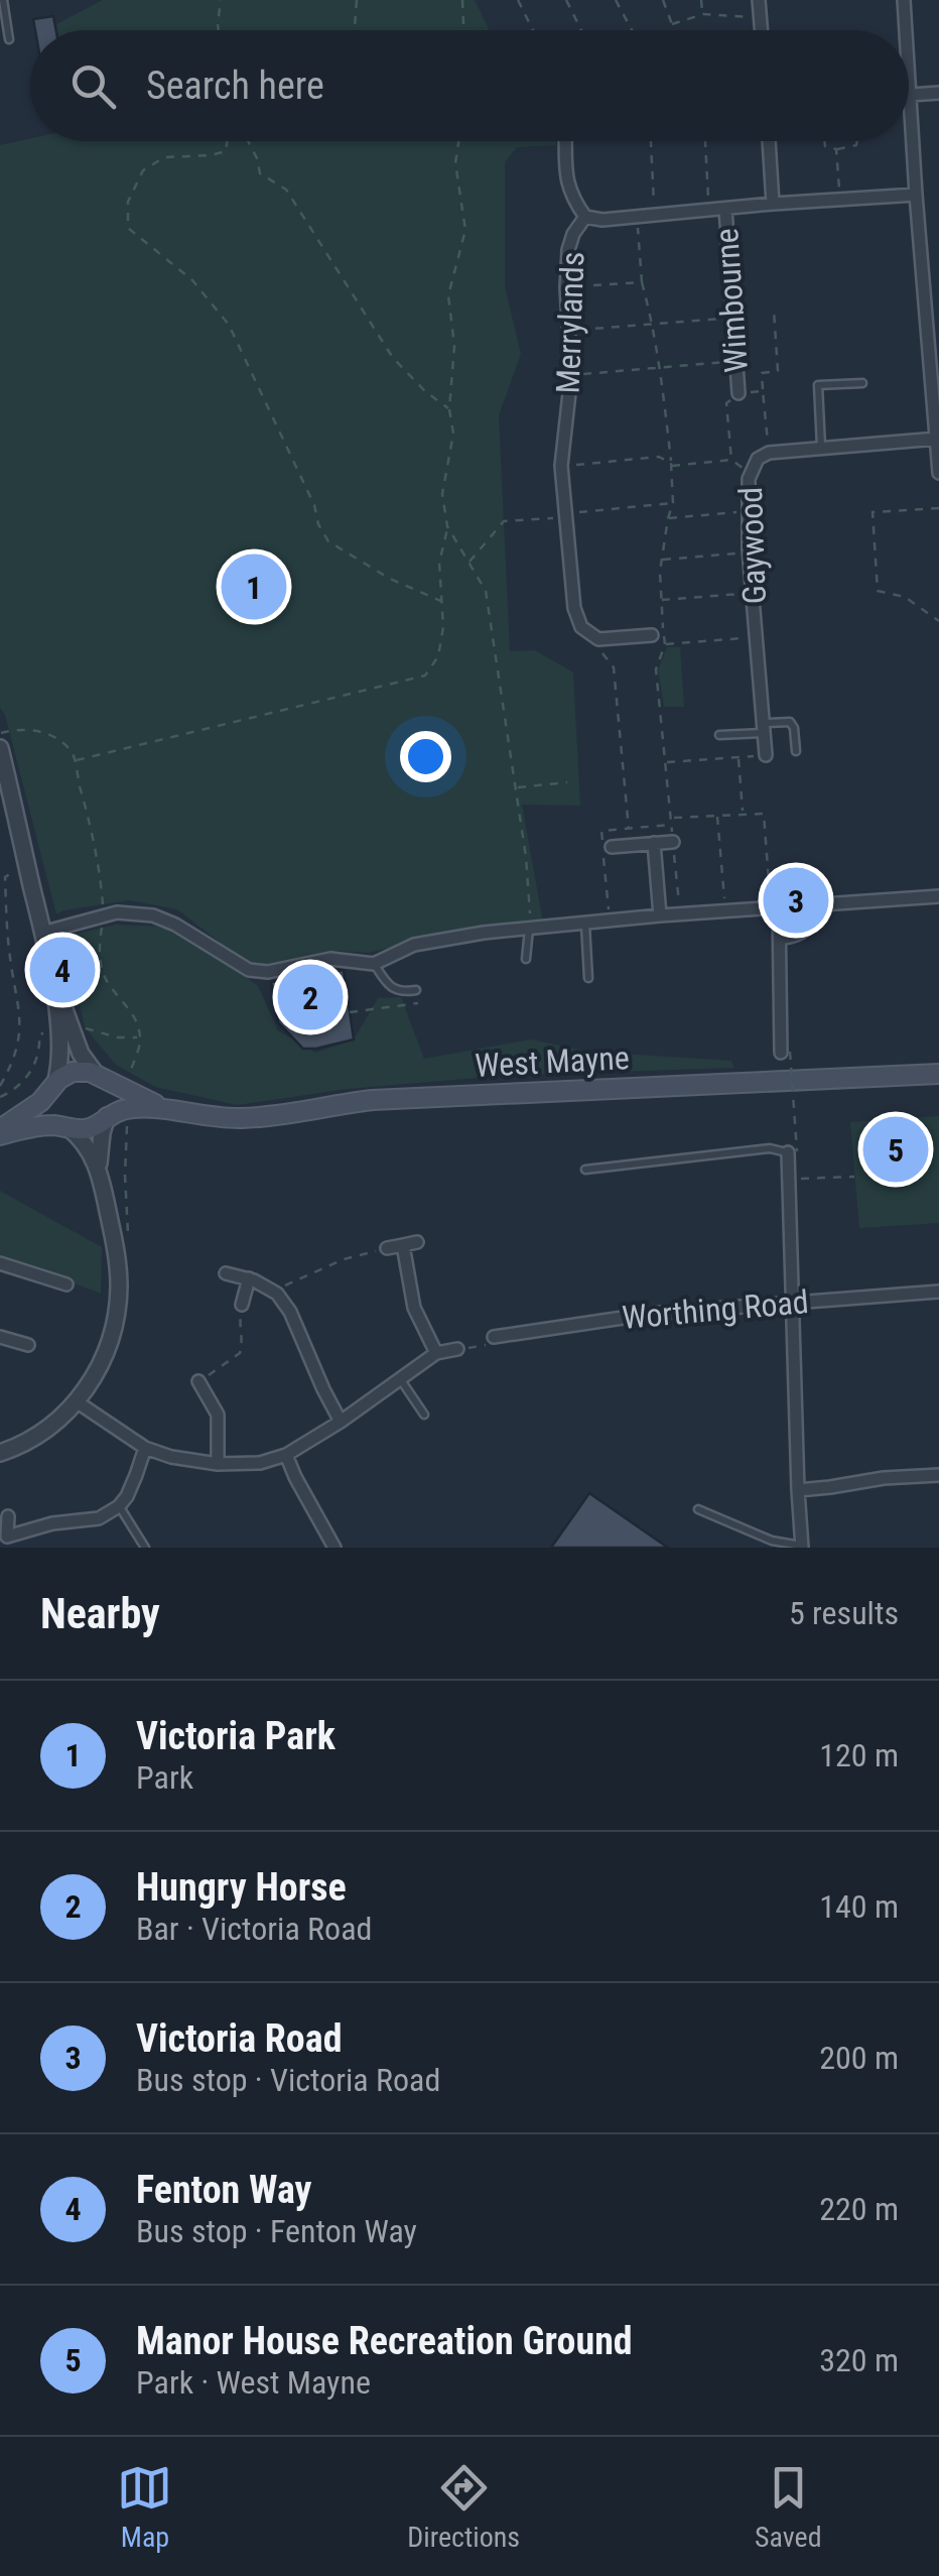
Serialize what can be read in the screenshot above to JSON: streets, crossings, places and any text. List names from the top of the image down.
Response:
{
  "streets": {
    "main road": ["West Mayne"],
    "street": [
      "Wimbourne",
      "Merrylands",
      "Gaywood",
      "Worthing Road"
    ]
  },
  "crossings": [
    ["Wimbourne", "Merrylands"]
  ],
  "page": {
    "search": "Search here",
    "pins": [
      "1",
      "3",
      "4",
      "2",
      "5"
    ],
    "heading": ["Nearby", "5 results"],
    "list": [
      {
        "mark": "1",
        "name": "Victoria Park",
        "note": "Park",
        "value": "120 m"
      },
      {
        "mark": "2",
        "name": "Hungry Horse",
        "note": "Bar · Victoria Road",
        "value": "140 m"
      },
      {
        "mark": "3",
        "name": "Victoria Road",
        "note": "Bus stop · Victoria Road",
        "value": "200 m"
      },
      {
        "mark": "4",
        "name": "Fenton Way",
        "note": "Bus stop · Fenton Way",
        "value": "220 m"
      },
      {
        "mark": "5",
        "name": "Manor House Recreation Ground",
        "note": "Park · West Mayne",
        "value": "320 m"
      }
    ],
    "nav": ["Map", "Directions", "Saved"]
  }
}
